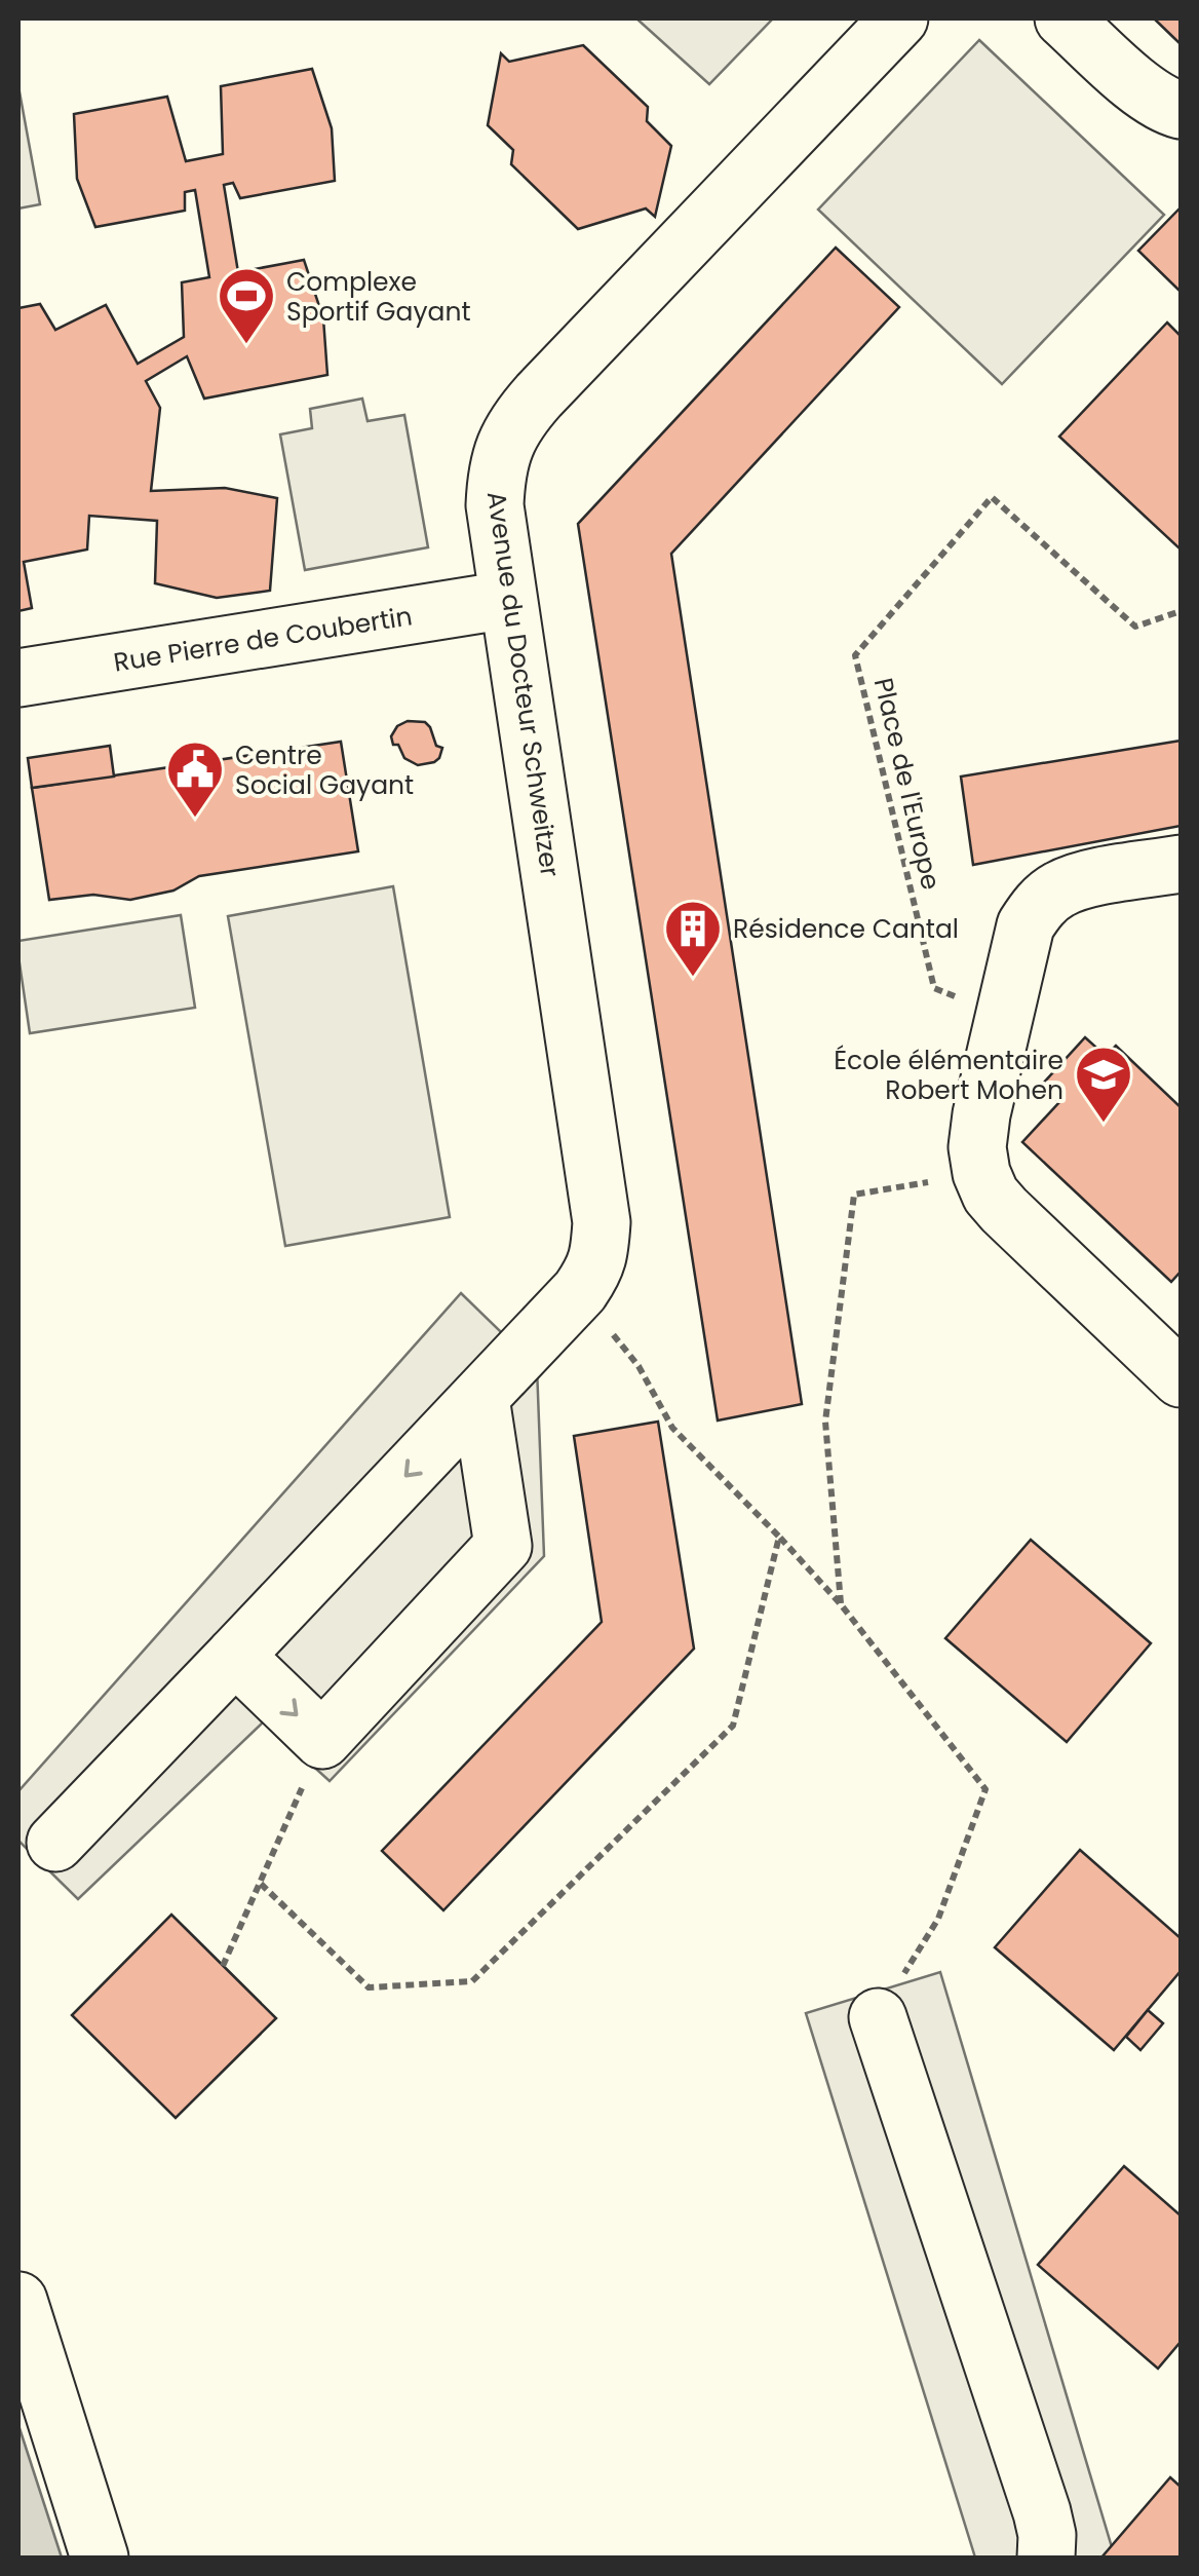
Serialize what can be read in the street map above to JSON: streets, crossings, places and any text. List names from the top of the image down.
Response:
{
  "streets": {
    "street": ["Rue Pierre de Coubertin", "Avenue du Docteur Schweitzer"],
    "path": ["Place de l'Europe"]
  },
  "crossings": [
    ["Rue Pierre de Coubertin", "Avenue du Docteur Schweitzer"]
  ],
  "places": {
    "sports": ["Complexe Sportif Gayant"],
    "public building": ["Centre Social Gayant"],
    "building": ["Résidence Cantal"],
    "school or university": ["École élémentaire Robert Mohen"]
  }
}
